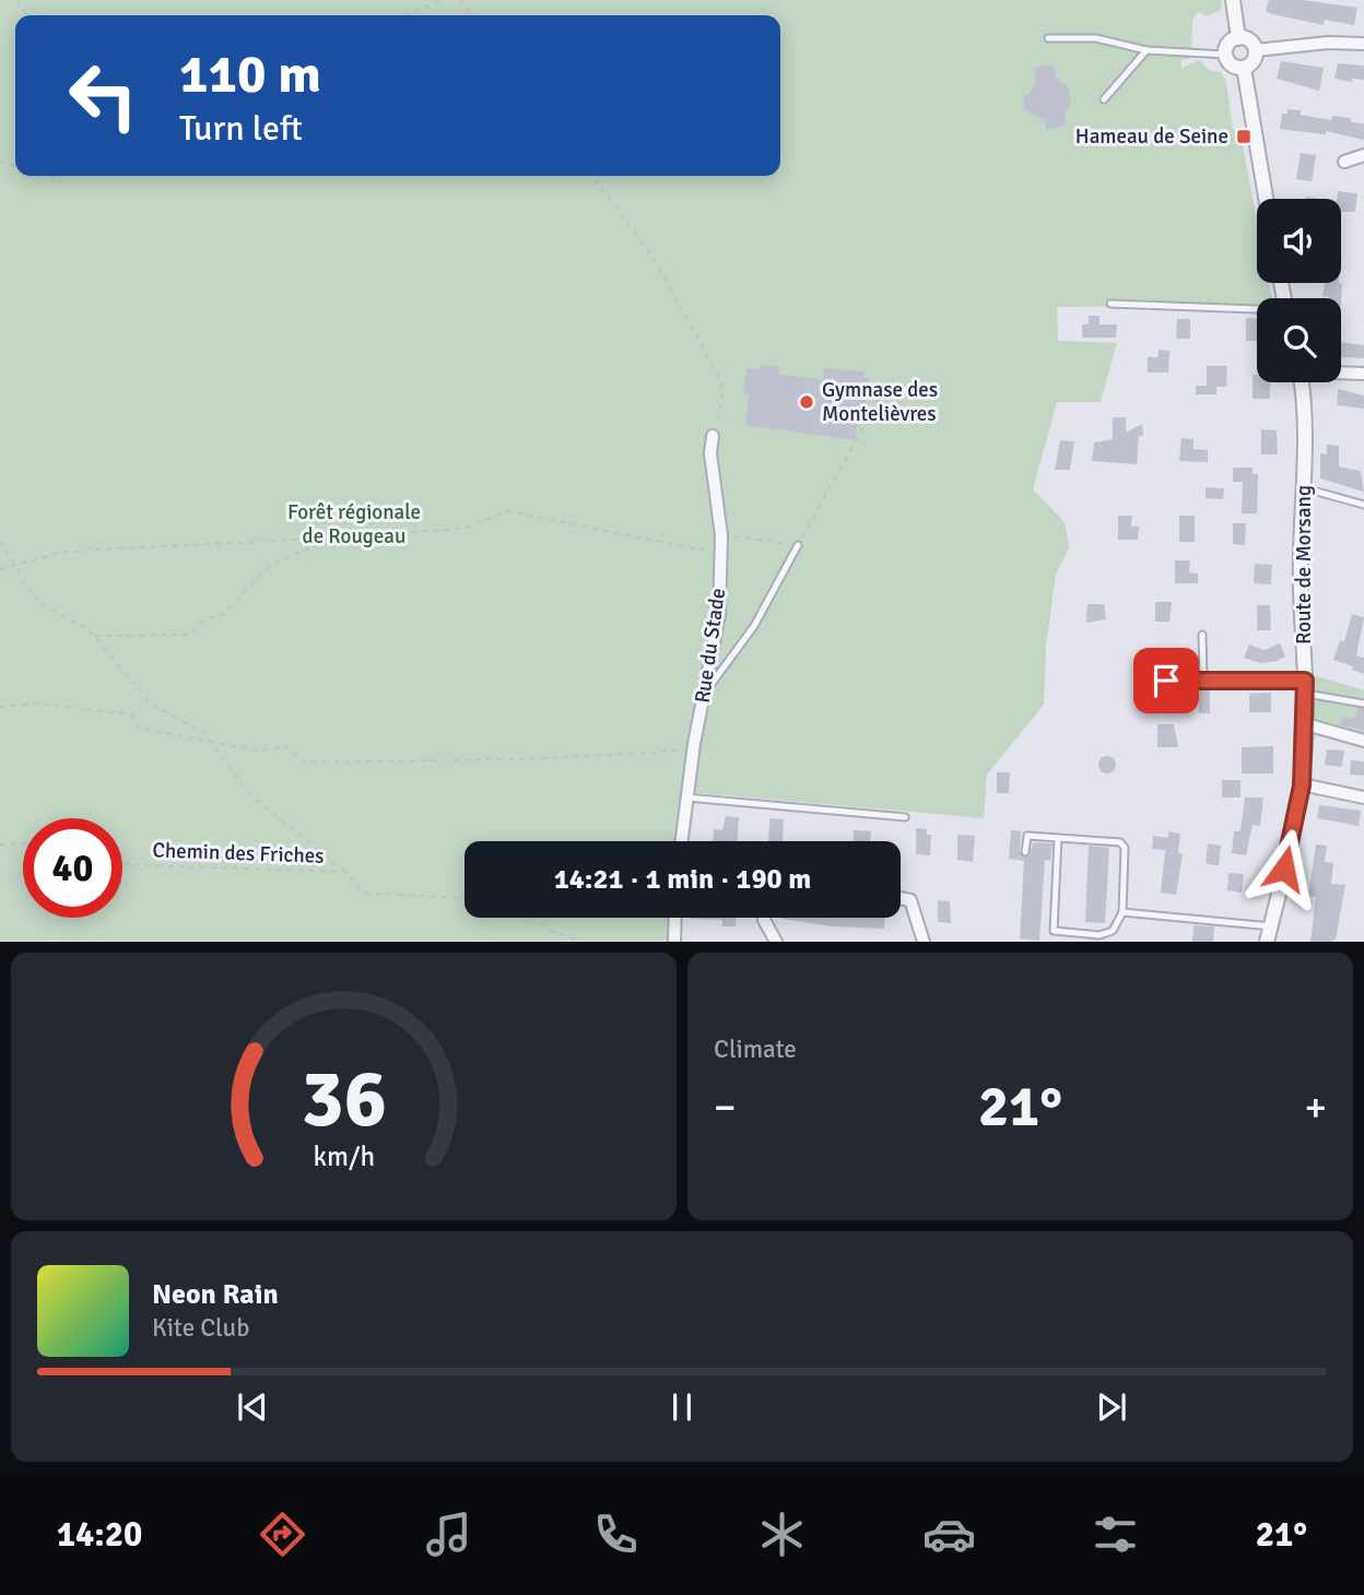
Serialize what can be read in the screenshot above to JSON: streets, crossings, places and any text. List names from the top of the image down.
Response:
{
  "streets": {
    "street": ["Route de Morsang", "Rue du Stade"],
    "path": ["Chemin des Friches"]
  },
  "parks": ["Forêt régionale de Rougeau"],
  "places": {
    "transit": ["Hameau de Seine"],
    "other": ["Gymnase des Montelièvres"]
  },
  "page": {
    "turn": ["110 m", "Turn left"],
    "limit": "40",
    "trip": "14:21 · 1 min · 190 m",
    "tile": "Climate",
    "heat": ["−", "21°", "+"],
    "song": ["Neon Rain", "Kite Club"],
    "tabs": ["14:20", "21°"],
    "gauge": ["36", "km/h"]
  }
}
